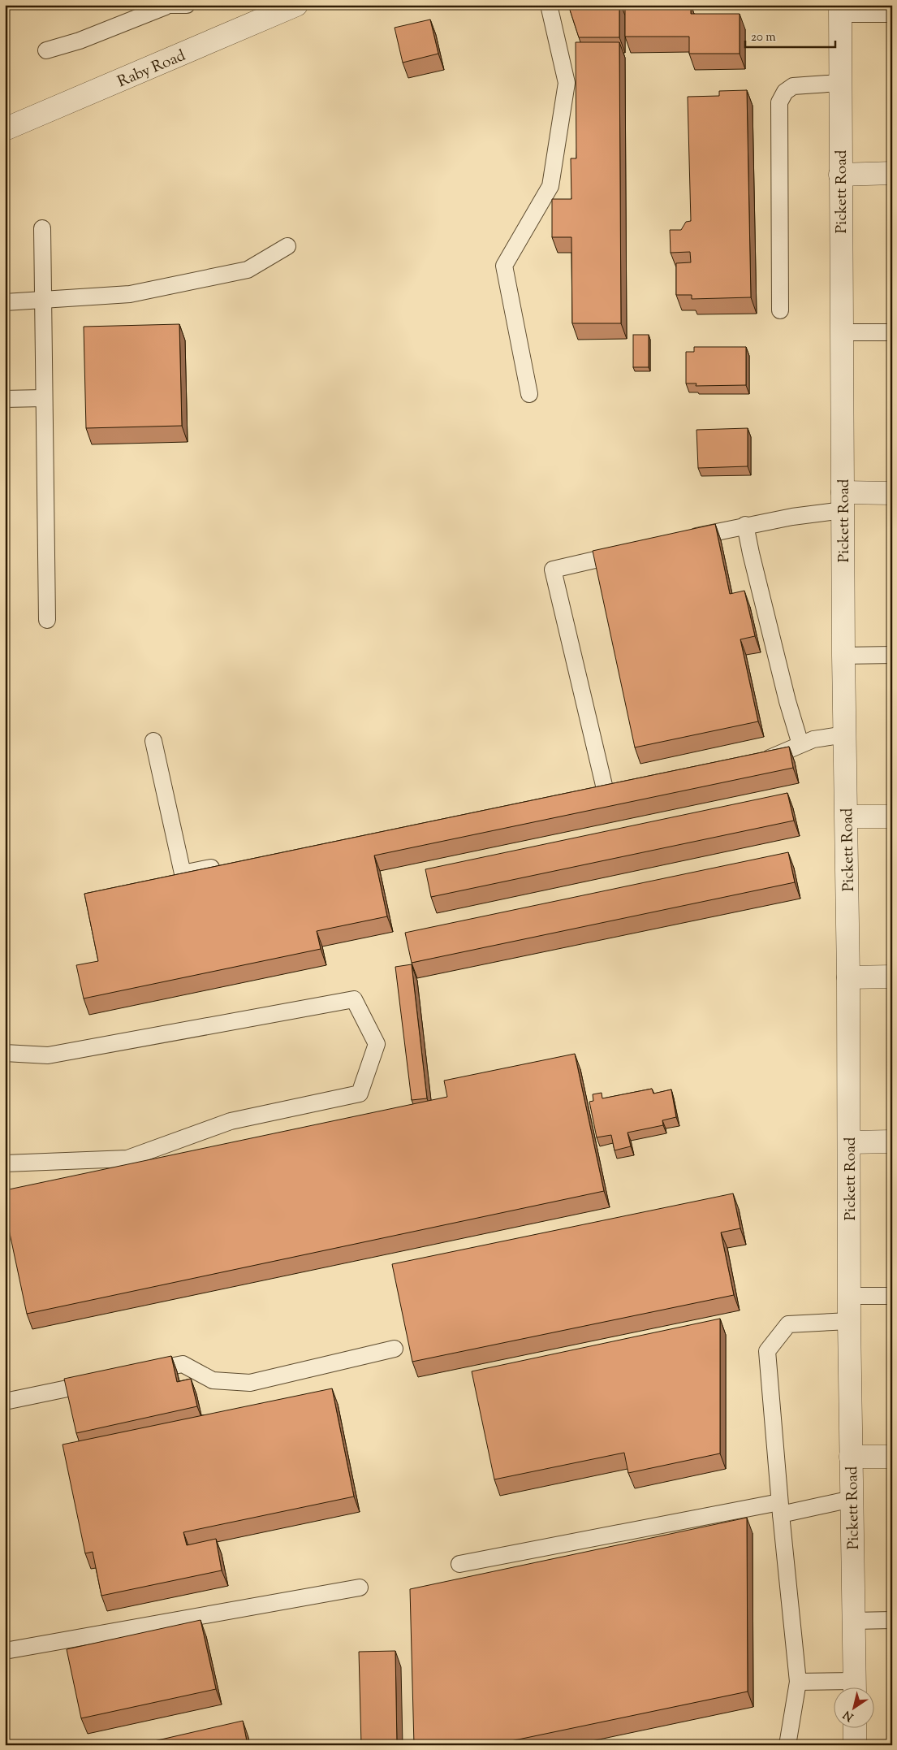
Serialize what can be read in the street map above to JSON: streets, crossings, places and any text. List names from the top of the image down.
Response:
{
  "streets": {
    "street": ["Raby Road", "Pickett Road"]
  },
  "scale_bar": "20 m",
  "north": "bottom left"
}
